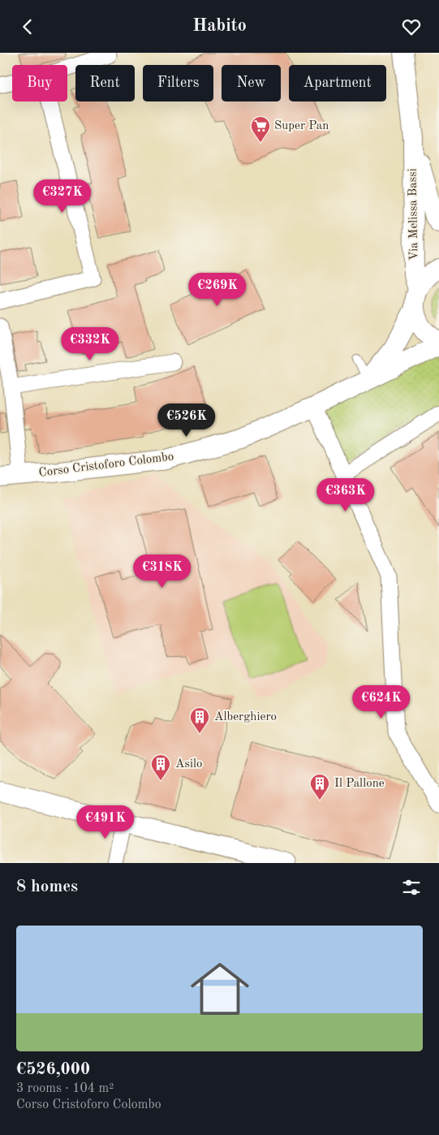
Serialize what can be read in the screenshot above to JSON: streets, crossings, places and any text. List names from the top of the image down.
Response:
{
  "streets": {
    "street": ["Via Melissa Bassi", "Corso Cristoforo Colombo"]
  },
  "crossings": [
    ["Via Melissa Bassi", "Corso Cristoforo Colombo"]
  ],
  "places": {
    "supermarket": ["Super Pan"],
    "building": ["Alberghiero", "Asilo", "Il Pallone"]
  },
  "page": {
    "header": "Habito",
    "chip": [
      "Buy",
      "Rent",
      "Filters",
      "New",
      "Apartment"
    ],
    "price": [
      "€327K",
      "€269K",
      "€332K",
      "€526K",
      "€363K",
      "€318K",
      "€624K",
      "€491K"
    ],
    "heading": "8 homes",
    "list": [
      {
        "name": "€526,000",
        "note": "3 rooms · 104 m² · Corso Cristoforo Colombo"
      }
    ]
  }
}
